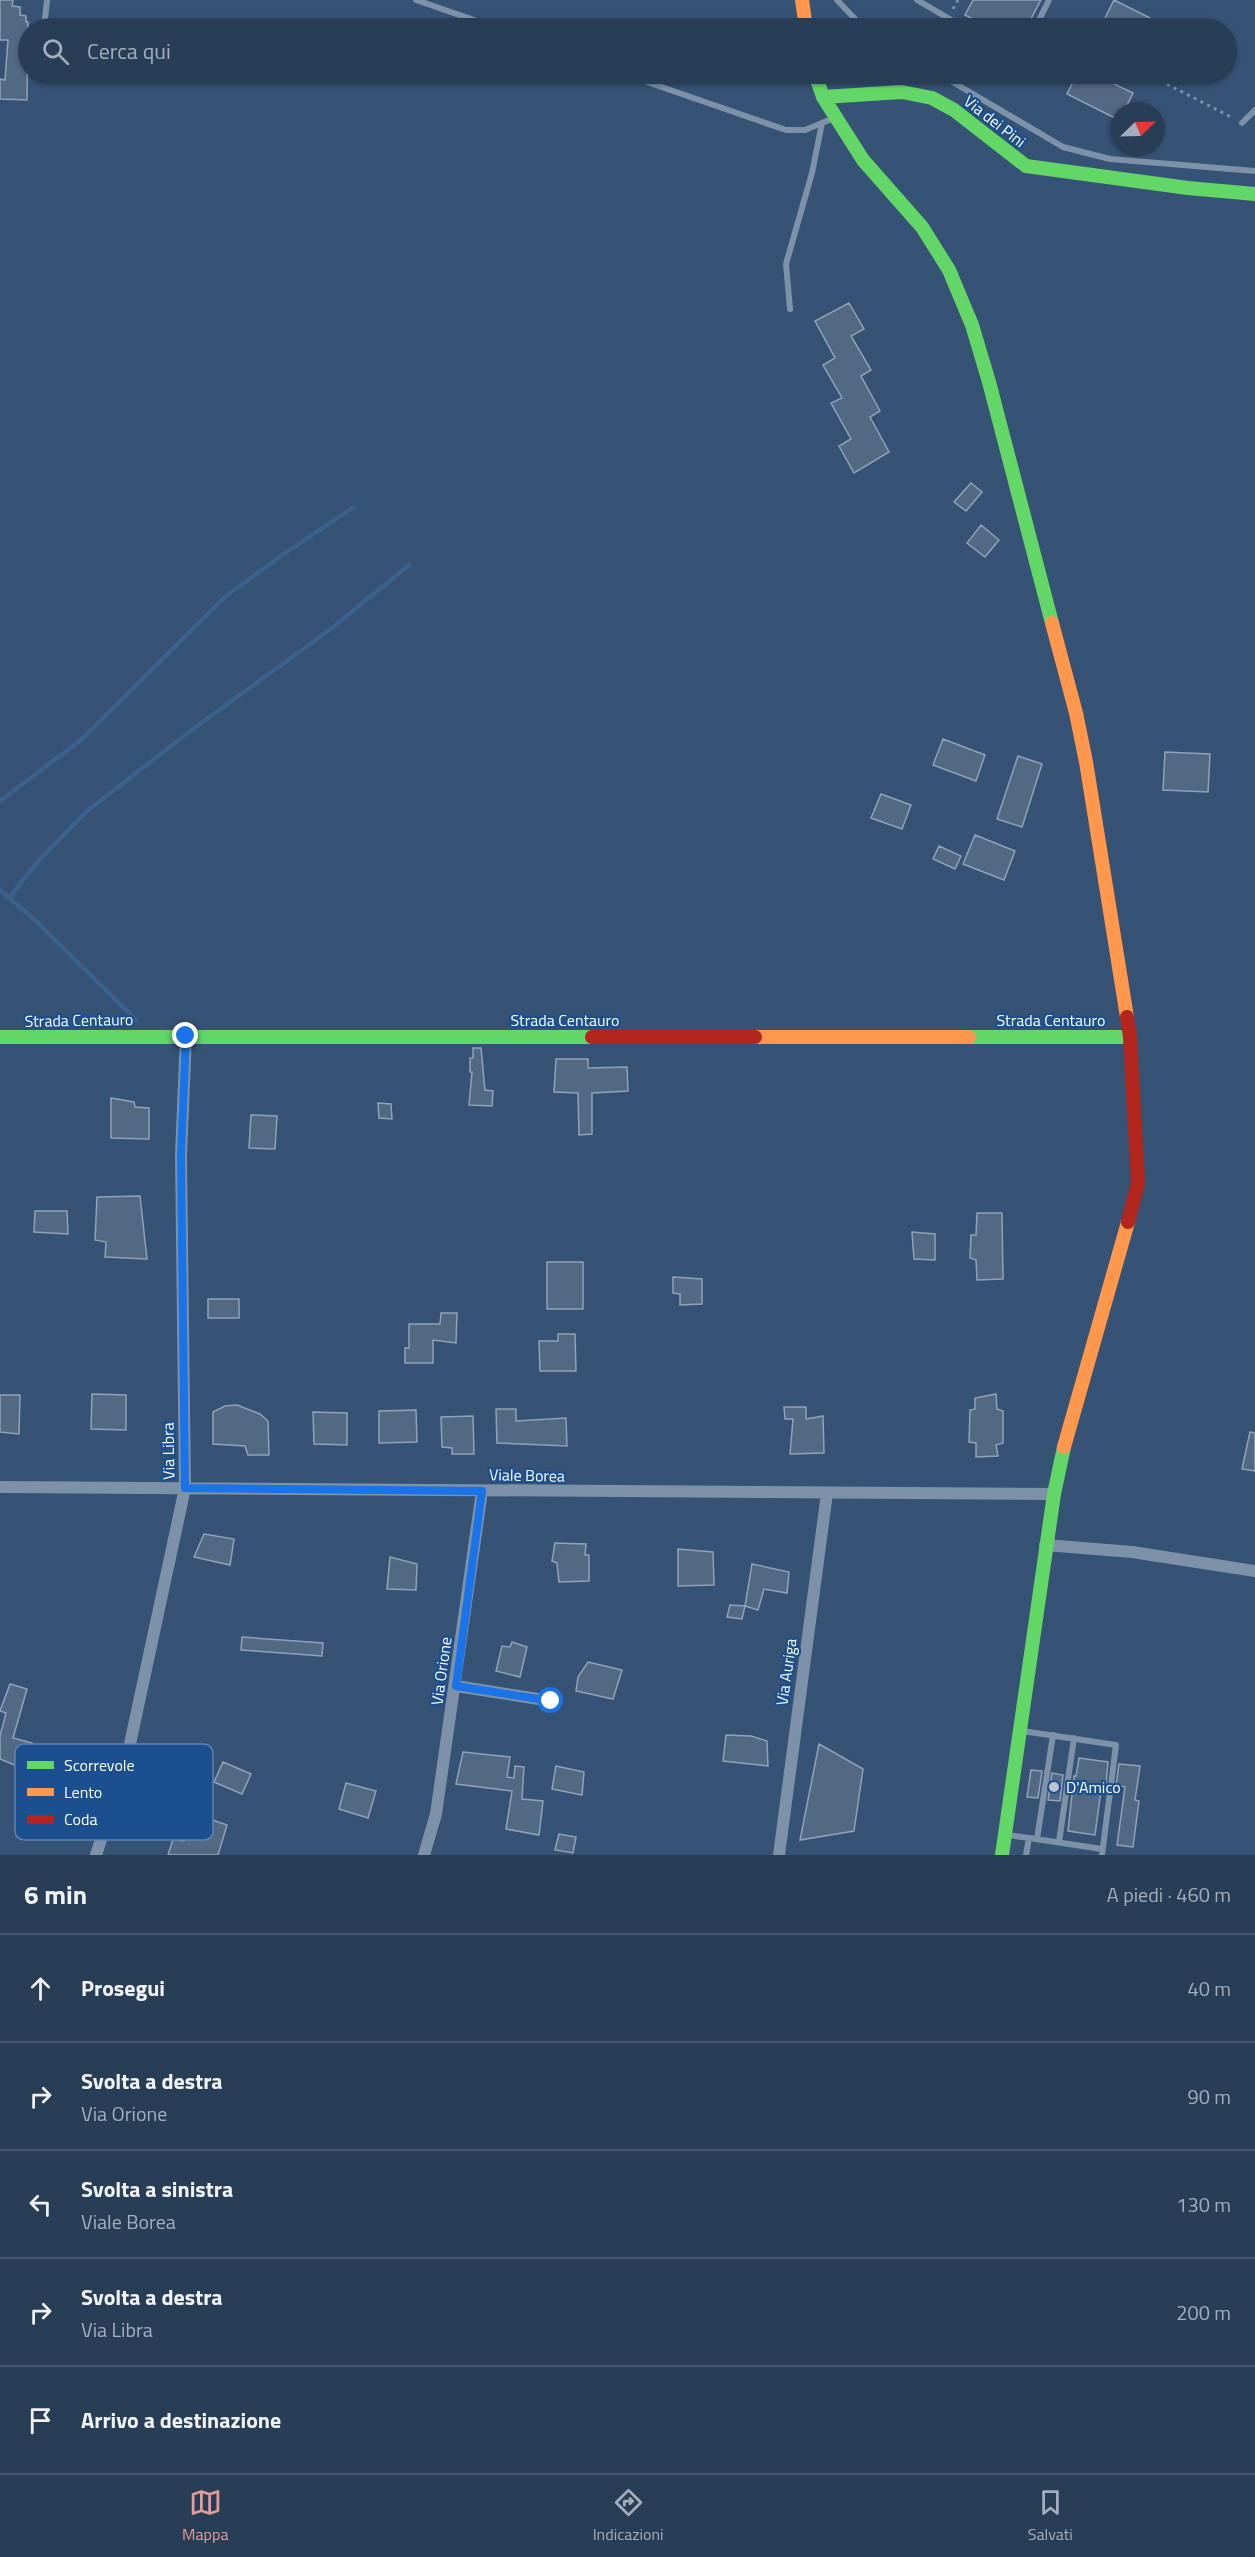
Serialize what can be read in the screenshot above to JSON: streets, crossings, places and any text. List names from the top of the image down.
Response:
{
  "streets": {
    "main road": ["Via dei Pini", "Strada Centauro"],
    "street": [
      "Via Libra",
      "Viale Borea",
      "Via Orione",
      "Via Auriga"
    ]
  },
  "crossings": [
    ["Strada Centauro", "Via Libra"],
    ["Via Libra", "Viale Borea"],
    ["Viale Borea", "Via Orione"],
    ["Viale Borea", "Via Auriga"]
  ],
  "places": ["D'Amico"],
  "legend": ["Scorrevole", "Lento", "Coda"],
  "north": "top right",
  "page": {
    "search": "Cerca qui",
    "heading": ["6 min", "A piedi · 460 m"],
    "list": [
      ["Prosegui", "40 m"],
      ["Svolta a destra", "Via Orione", "90 m"],
      ["Svolta a sinistra", "Viale Borea", "130 m"],
      ["Svolta a destra", "Via Libra", "200 m"],
      "Arrivo a destinazione"
    ],
    "nav": ["Mappa", "Indicazioni", "Salvati"]
  }
}
